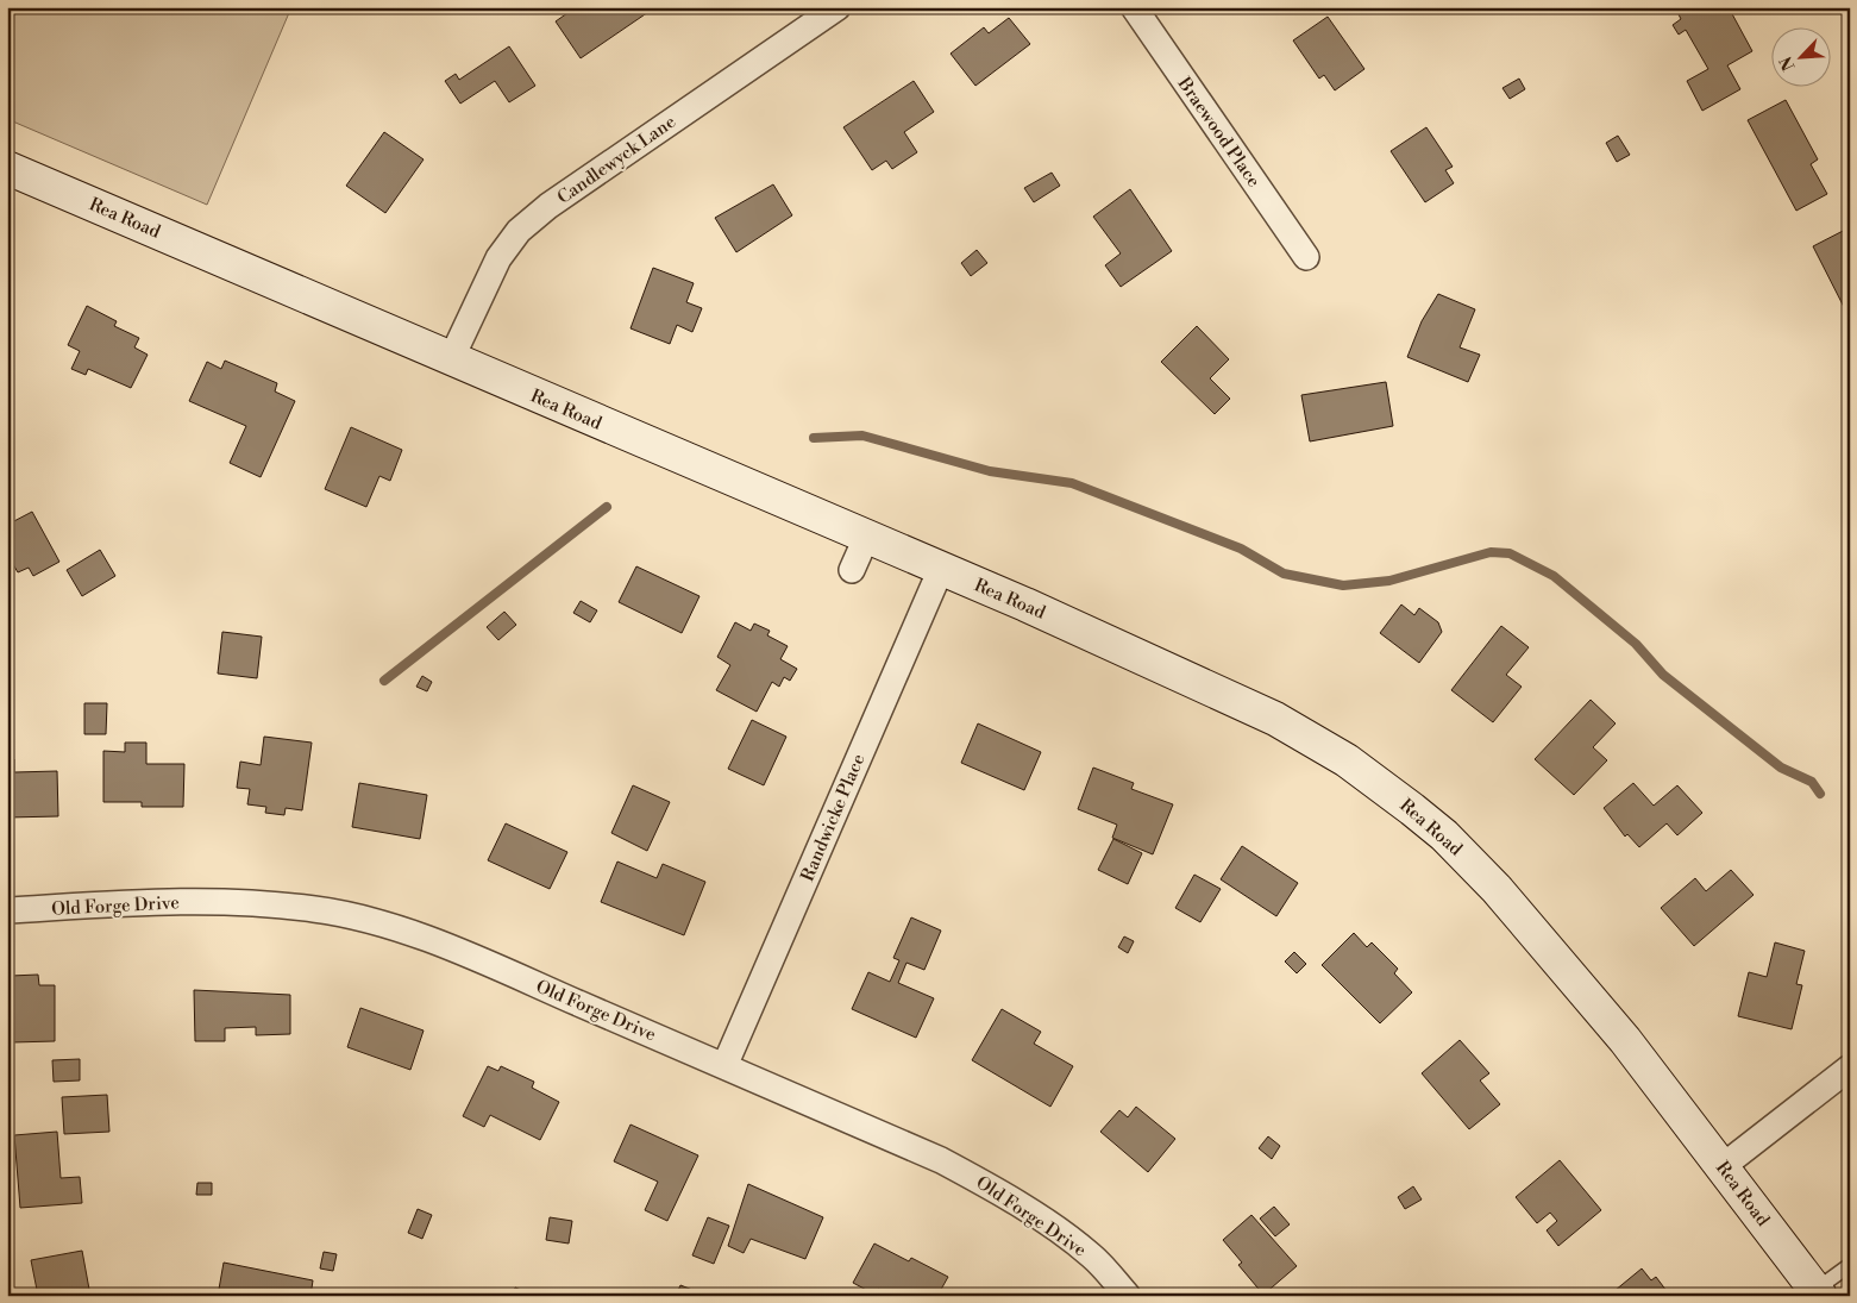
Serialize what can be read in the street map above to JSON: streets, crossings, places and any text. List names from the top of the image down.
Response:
{
  "streets": {
    "main road": ["Rea Road"],
    "street": [
      "Braewood Place",
      "Candlewyck Lane",
      "Randwicke Place",
      "Old Forge Drive"
    ]
  },
  "crossings": [
    ["Candlewyck Lane", "Rea Road"],
    ["Rea Road", "Randwicke Place"],
    ["Randwicke Place", "Old Forge Drive"]
  ],
  "north": "bottom left"
}
